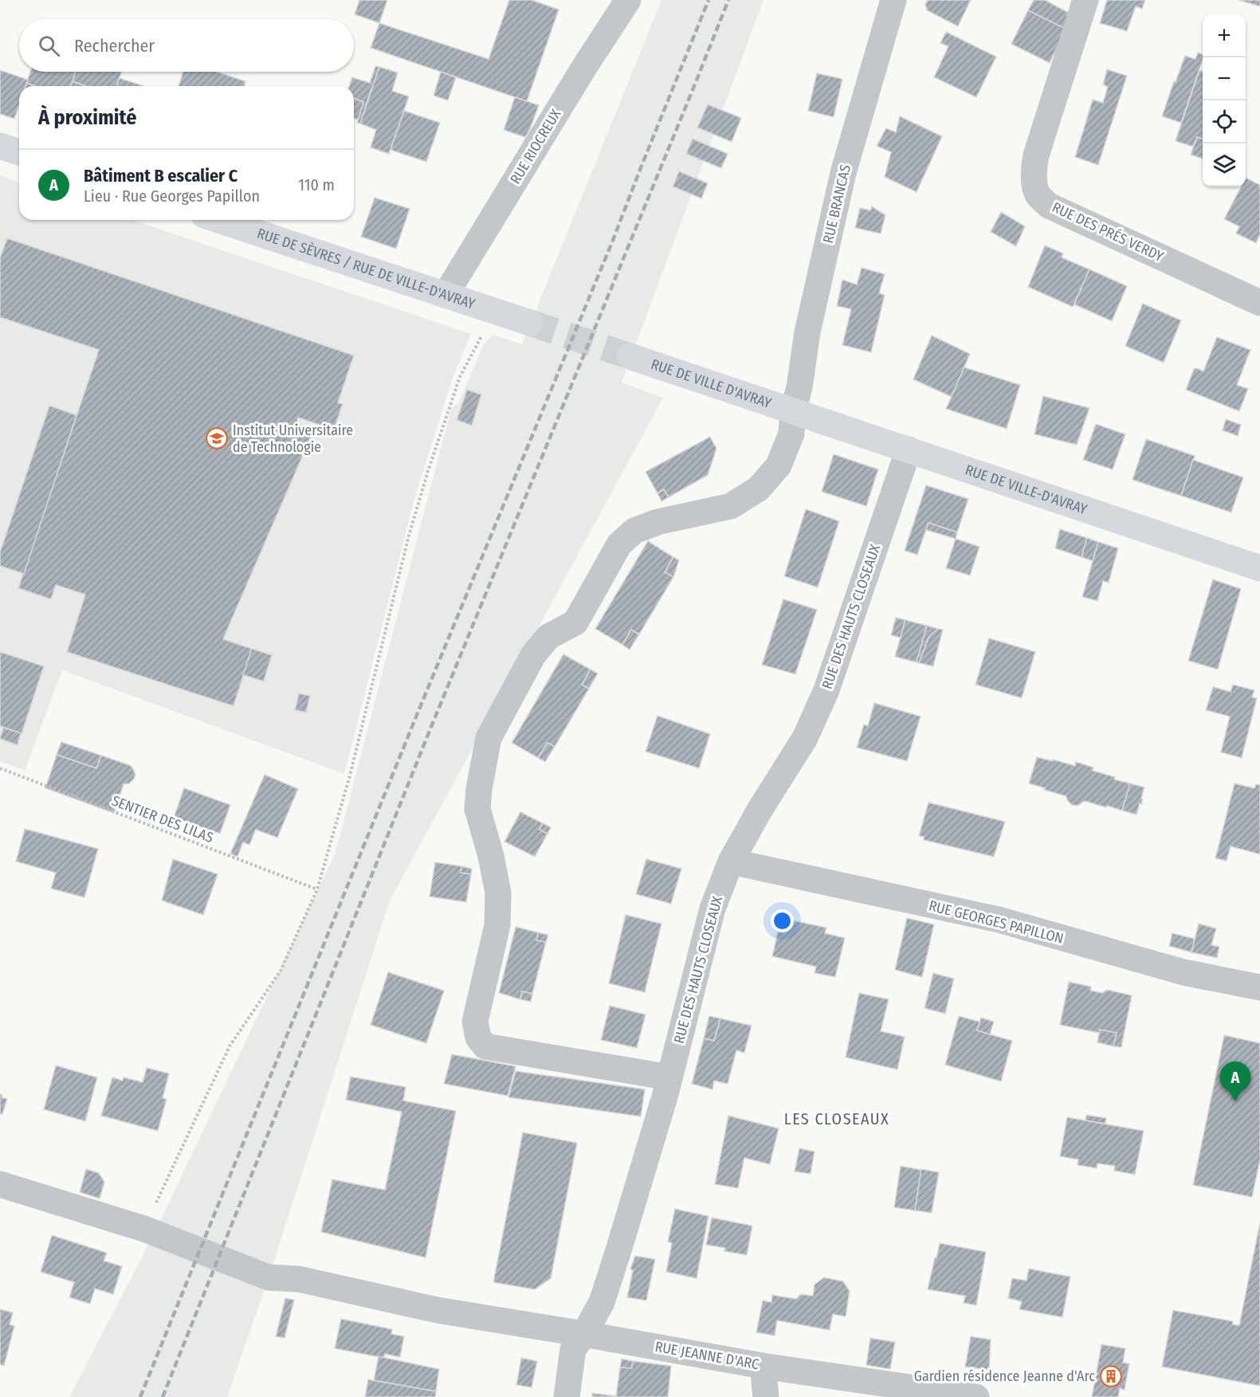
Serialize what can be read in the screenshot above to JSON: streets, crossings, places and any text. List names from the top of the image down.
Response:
{
  "streets": {
    "main road": ["RUE DE SÈVRES / RUE DE VILLE-D'AVRAY", "RUE DE VILLE D'AVRAY", "RUE DE VILLE-D'AVRAY"],
    "street": [
      "RUE RIOCREUX",
      "RUE BRANCAS",
      "RUE DES PRÉS VERDY",
      "RUE DES HAUTS CLOSEAUX",
      "RUE GEORGES PAPILLON",
      "RUE JEANNE D'ARC"
    ],
    "path": ["SENTIER DES LILAS"]
  },
  "crossings": [
    ["RUE RIOCREUX", "RUE DE SÈVRES / RUE DE VILLE-D'AVRAY"],
    ["RUE BRANCAS", "RUE DE VILLE D'AVRAY"],
    ["RUE BRANCAS", "RUE DE VILLE-D'AVRAY"],
    ["RUE BRANCAS", "RUE DES HAUTS CLOSEAUX"],
    ["RUE DE VILLE D'AVRAY", "RUE DE VILLE-D'AVRAY"],
    ["RUE DE VILLE-D'AVRAY", "RUE DES HAUTS CLOSEAUX"],
    ["RUE DES HAUTS CLOSEAUX", "RUE GEORGES PAPILLON"],
    ["RUE DES HAUTS CLOSEAUX", "RUE JEANNE D'ARC"]
  ],
  "districts": ["LES CLOSEAUX"],
  "places": {
    "school or university": ["Institut Universitaire de Technologie"],
    "building": ["Gardien résidence Jeanne d'Arc"]
  },
  "page": {
    "map_buttons": ["+", "−"],
    "search": "Rechercher",
    "heading": "À proximité",
    "list": [
      {
        "mark": "A",
        "name": "Bâtiment B escalier C",
        "note": "Lieu · Rue Georges Papillon",
        "value": "110 m"
      }
    ],
    "pins": "A"
  }
}
